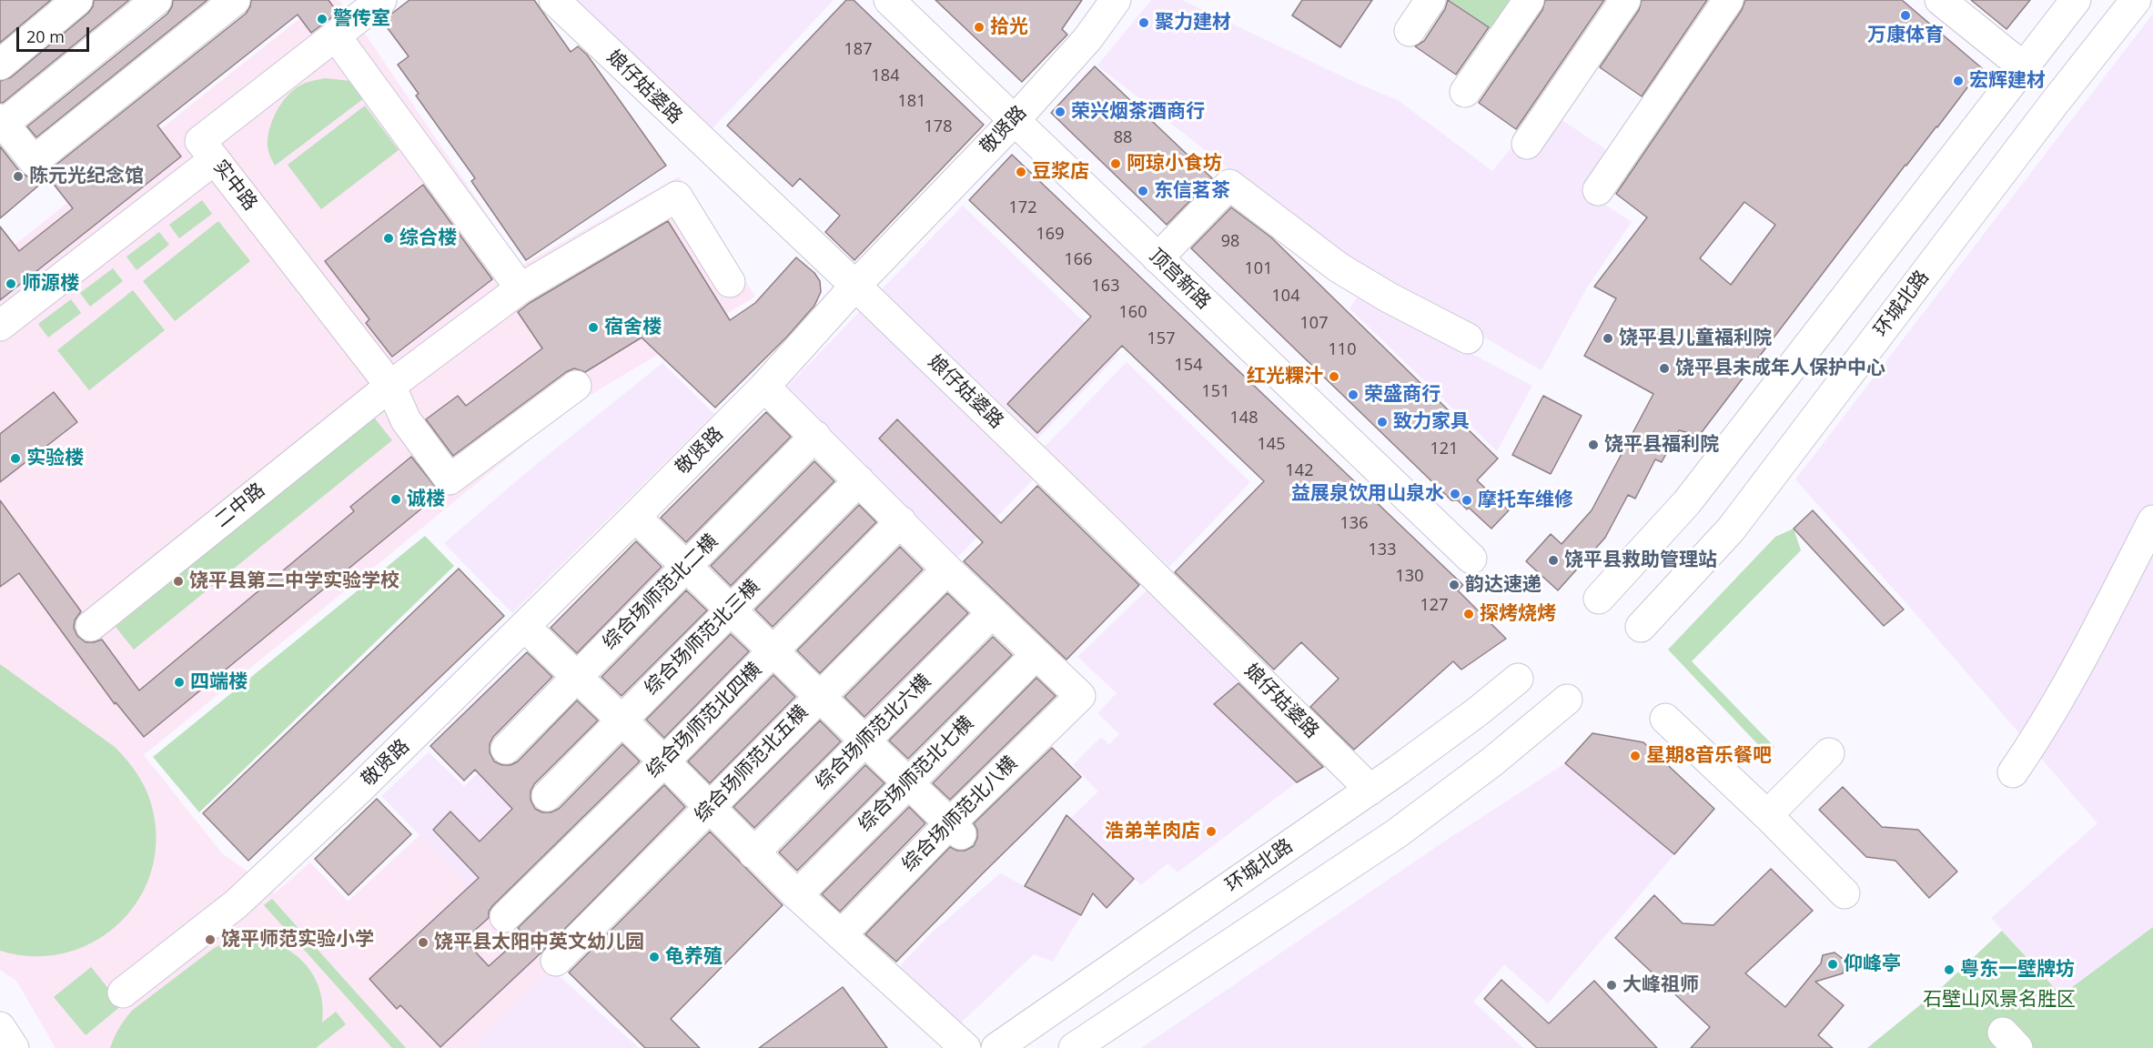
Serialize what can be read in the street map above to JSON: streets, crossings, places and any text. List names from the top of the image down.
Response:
{
  "streets": {
    "main road": [
      "娘仔姑婆路",
      "敬贤路",
      "实中路",
      "顶宫新路",
      "环城北路",
      "二中路",
      "综合场师范北二横",
      "综合场师范北三横",
      "综合场师范北四横",
      "综合场师范北六横",
      "综合场师范北五横",
      "综合场师范北七横",
      "综合场师范北八横"
    ]
  },
  "crossings": [
    ["娘仔姑婆路", "敬贤路"],
    ["娘仔姑婆路", "环城北路"],
    ["敬贤路", "顶宫新路"],
    ["实中路", "二中路"],
    ["综合场师范北七横", "综合场师范北八横"]
  ],
  "parks": ["石壁山风景名胜区"],
  "places": [
    "万康体育",
    "警传室",
    "聚力建材",
    "拾光",
    "宏辉建材",
    "荣兴烟茶酒商行",
    "阿琼小食坊",
    "豆浆店",
    "陈元光纪念馆",
    "东信茗茶",
    "综合楼",
    "师源楼",
    "宿舍楼",
    "饶平县儿童福利院",
    "饶平县未成年人保护中心",
    "红光粿汁",
    "荣盛商行",
    "致力家具",
    "饶平县福利院",
    "实验楼",
    "益展泉饮用山泉水",
    "诚楼",
    "摩托车维修",
    "饶平县救助管理站",
    "饶平县第二中学实验学校",
    "韵达速递",
    "探烤烧烤",
    "四端楼",
    "星期8音乐餐吧",
    "浩弟羊肉店",
    "饶平师范实验小学",
    "饶平县太阳中英文幼儿园",
    "龟养殖",
    "仰峰亭",
    "粤东一壁牌坊",
    "大峰祖师"
  ],
  "house_numbers": [
    "187",
    "184",
    "181",
    "178",
    "88",
    "172",
    "169",
    "98",
    "166",
    "101",
    "163",
    "104",
    "160",
    "107",
    "157",
    "110",
    "154",
    "151",
    "148",
    "145",
    "121",
    "142",
    "136",
    "133",
    "130",
    "127"
  ],
  "scale_bar": "20 m"
}
